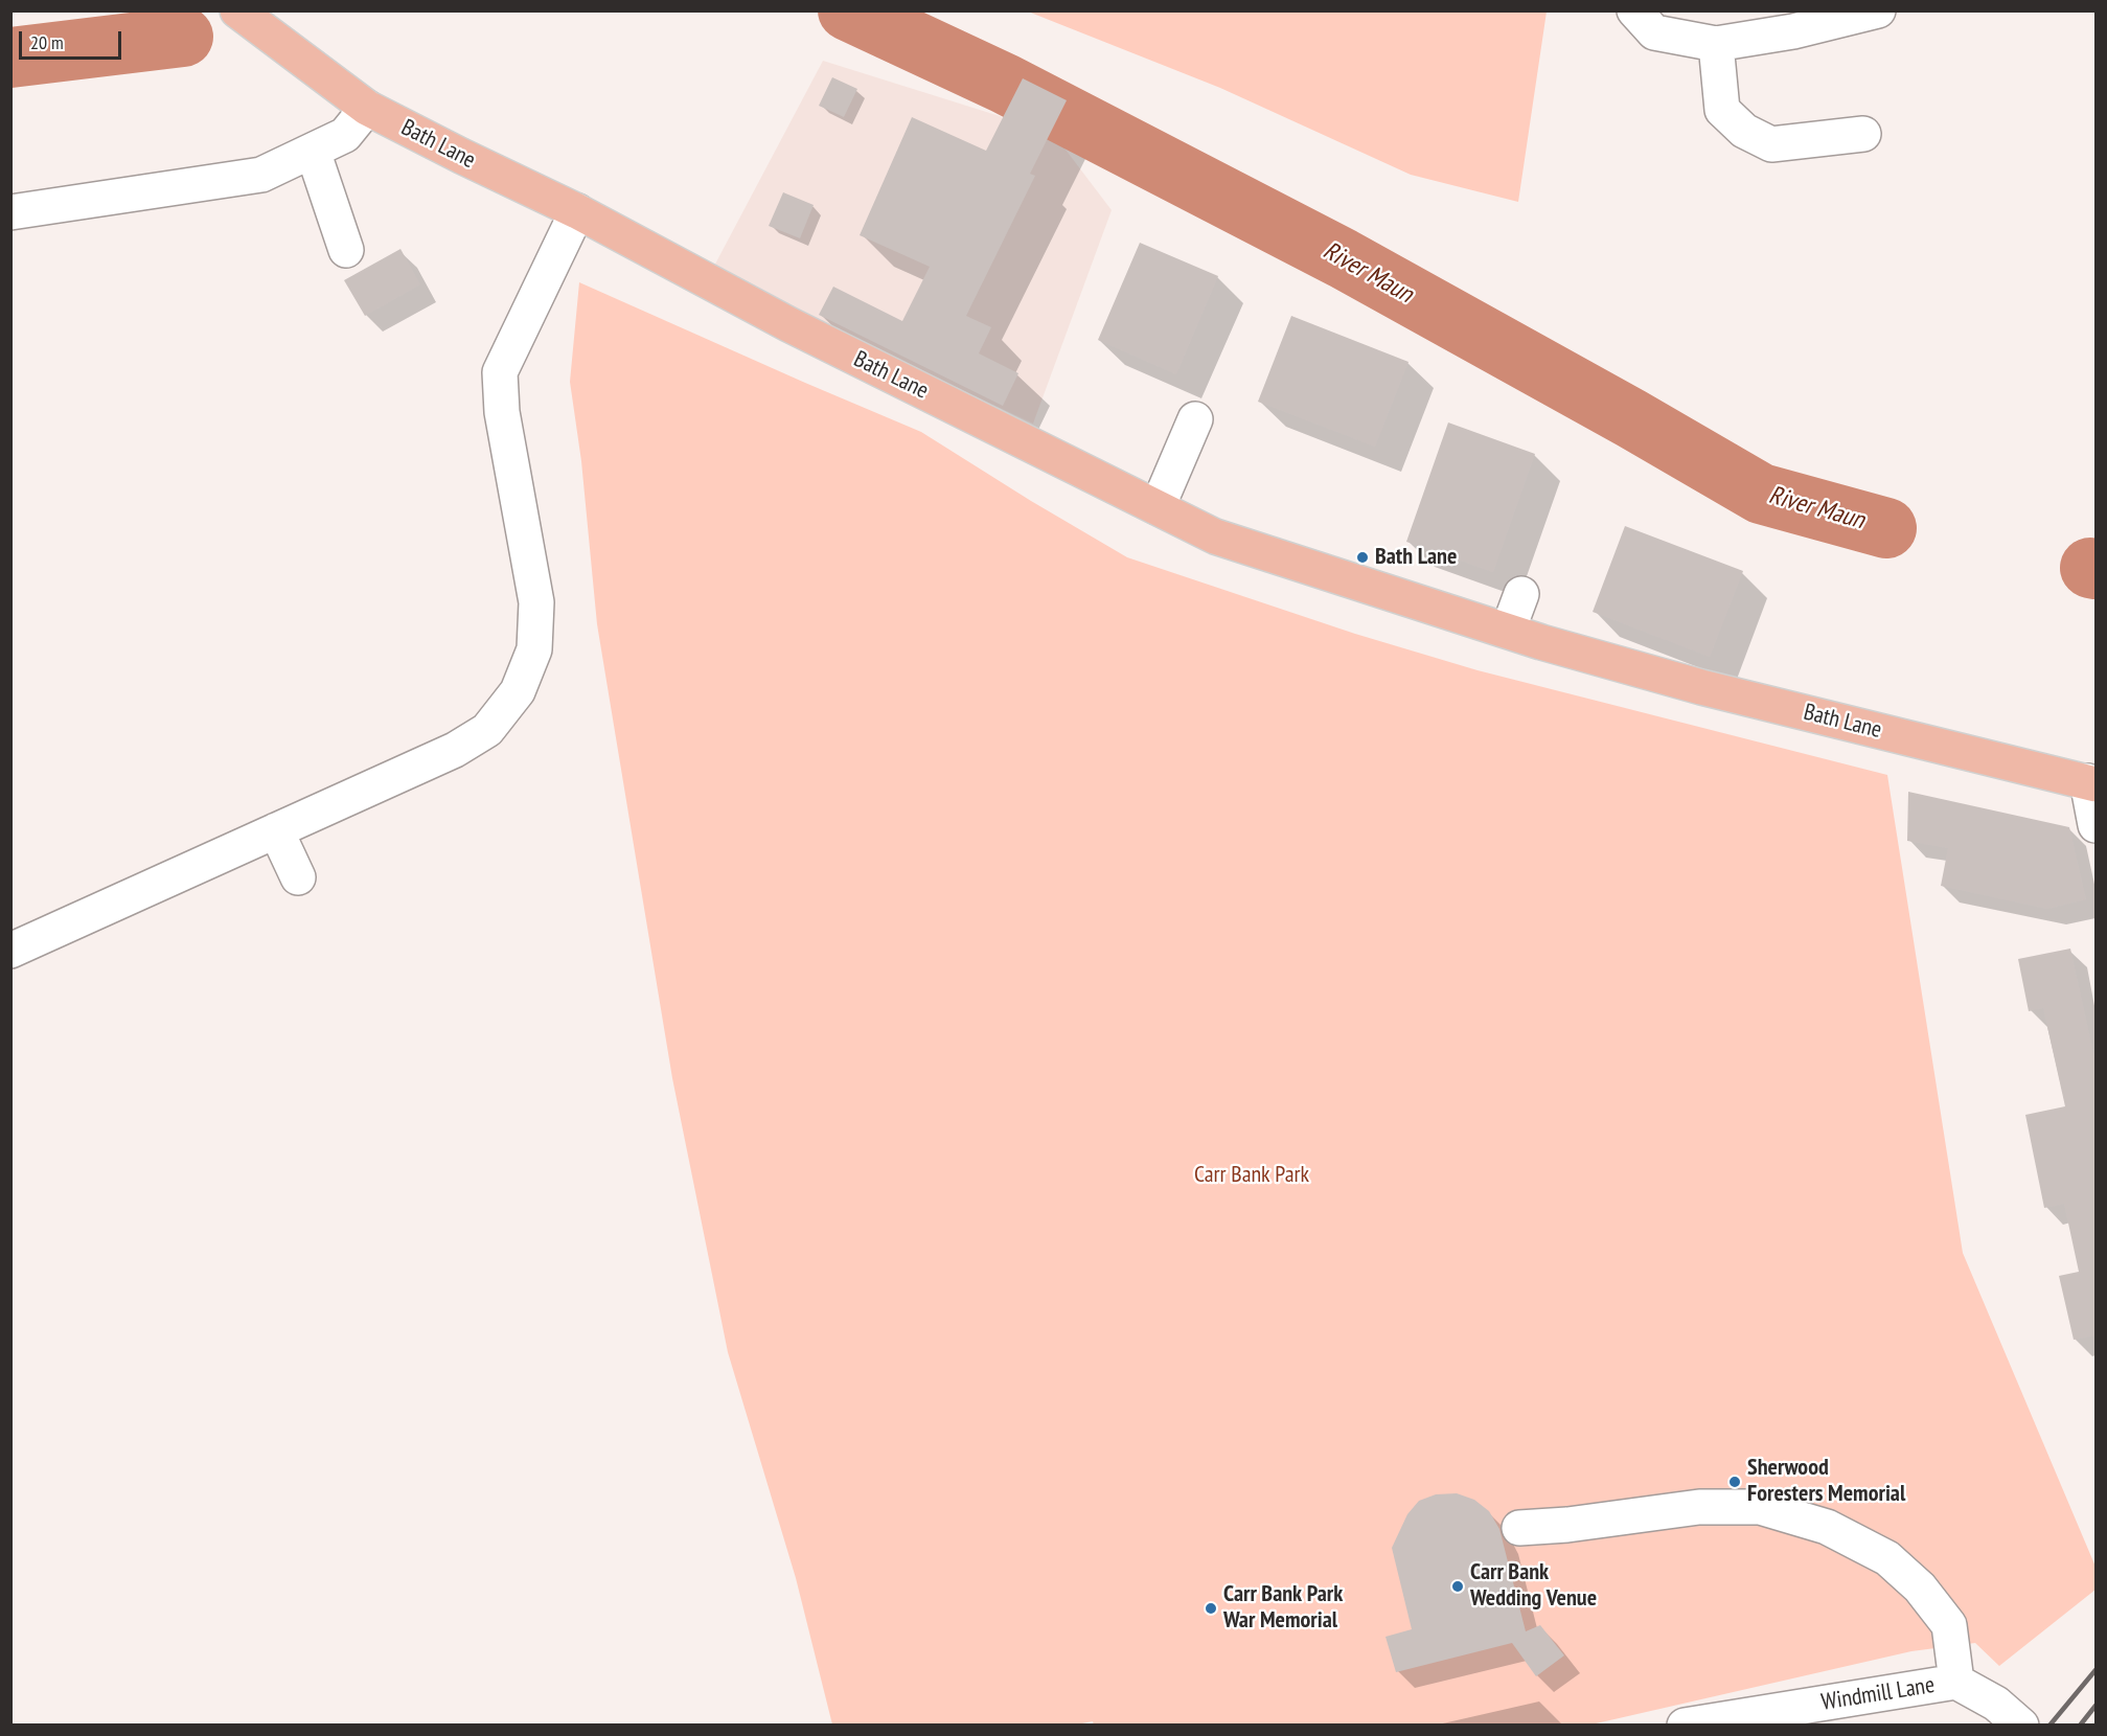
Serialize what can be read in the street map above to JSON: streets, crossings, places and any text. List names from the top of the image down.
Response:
{
  "streets": {
    "main road": ["Bath Lane"],
    "street": ["Windmill Lane"]
  },
  "water": ["River Maun"],
  "parks": ["Carr Bank Park"],
  "places": [
    "Bath Lane",
    "Sherwood Foresters Memorial",
    "Carr Bank Wedding Venue",
    "Carr Bank Park War Memorial"
  ],
  "scale_bar": "20 m"
}
